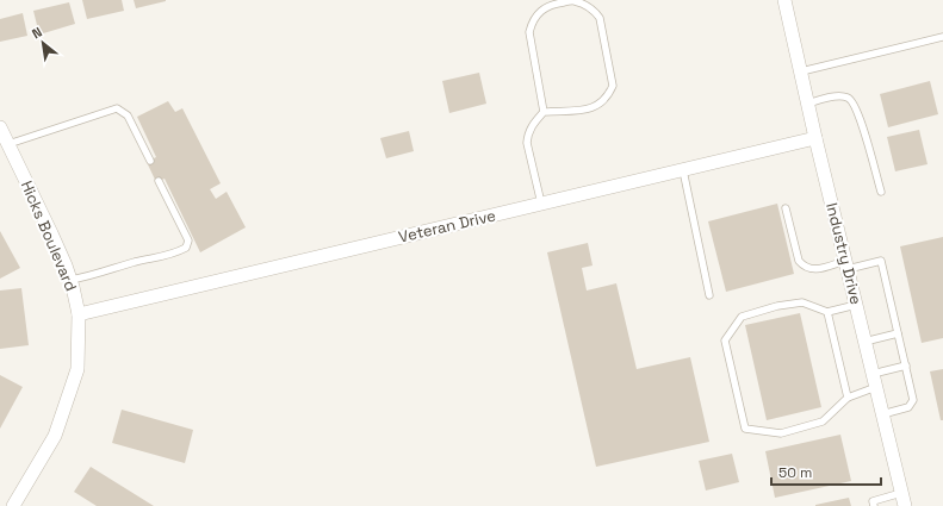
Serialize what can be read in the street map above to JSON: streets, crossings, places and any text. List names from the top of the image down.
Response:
{
  "streets": {
    "street": ["Veteran Drive", "Hicks Boulevard", "Industry Drive"]
  },
  "crossings": [
    ["Veteran Drive", "Hicks Boulevard"],
    ["Veteran Drive", "Industry Drive"]
  ],
  "scale_bar": "50 m",
  "north": "top left"
}
